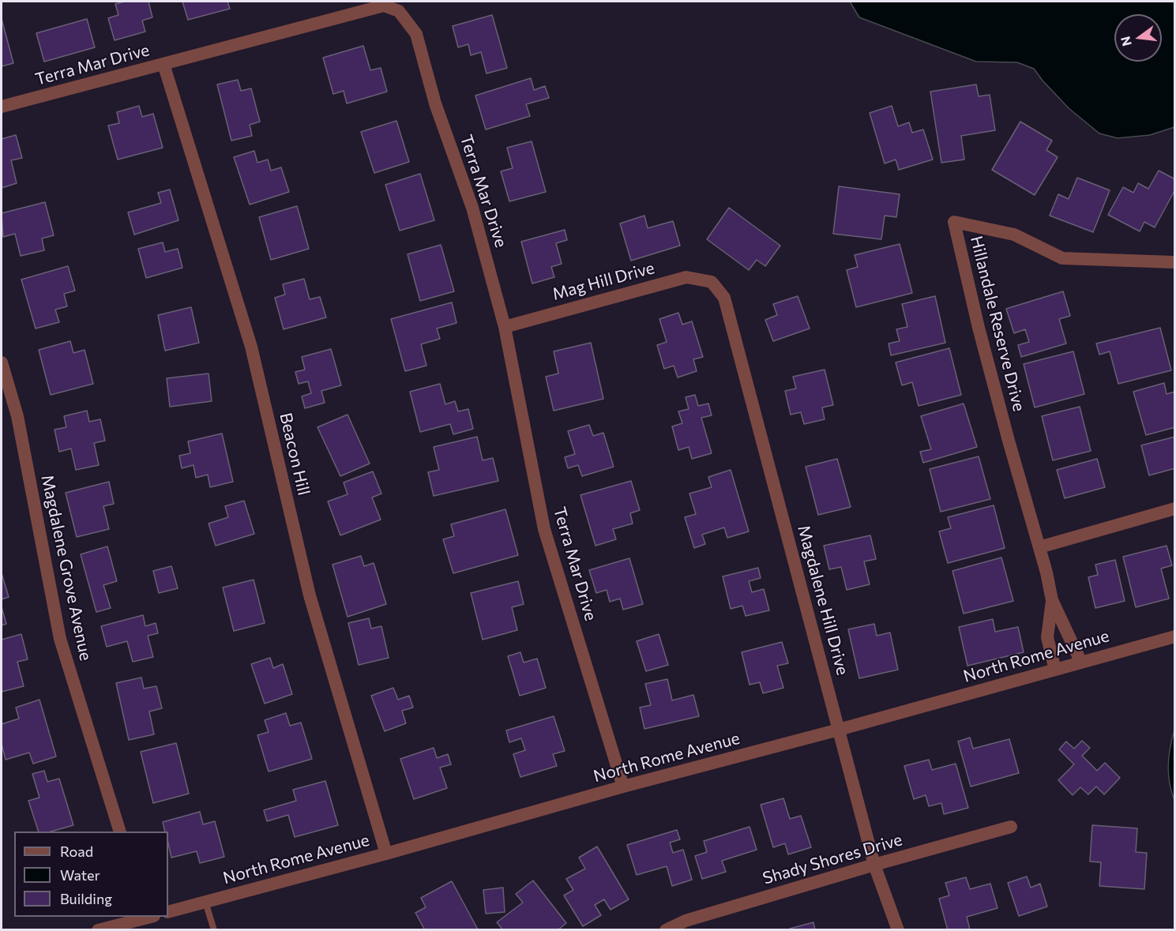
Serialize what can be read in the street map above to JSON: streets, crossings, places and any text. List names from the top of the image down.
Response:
{
  "streets": {
    "street": [
      "Terra Mar Drive",
      "Mag Hill Drive",
      "Hillandale Reserve Drive",
      "Beacon Hill",
      "Magdalene Grove Avenue",
      "Magdalene Hill Drive",
      "North Rome Avenue",
      "Shady Shores Drive"
    ]
  },
  "crossings": [
    ["Terra Mar Drive", "Mag Hill Drive"],
    ["Terra Mar Drive", "Beacon Hill"],
    ["Terra Mar Drive", "North Rome Avenue"],
    ["Mag Hill Drive", "Magdalene Hill Drive"],
    ["Hillandale Reserve Drive", "North Rome Avenue"],
    ["Beacon Hill", "North Rome Avenue"],
    ["Magdalene Hill Drive", "North Rome Avenue"],
    ["Magdalene Hill Drive", "Shady Shores Drive"]
  ],
  "legend": ["Road", "Water", "Building"],
  "north": "left"
}
